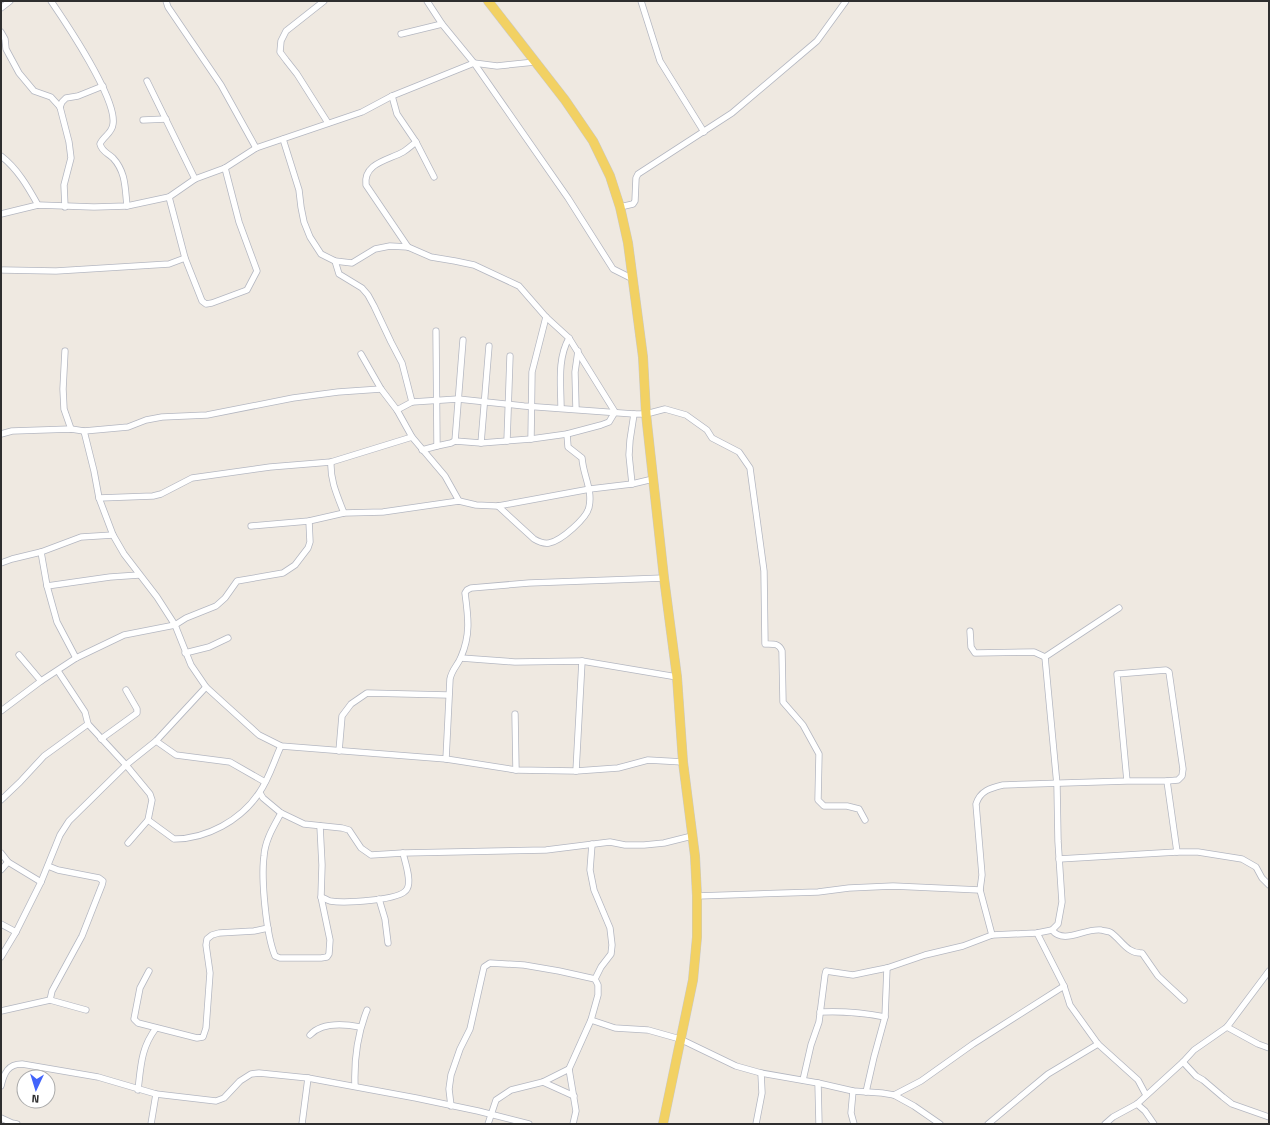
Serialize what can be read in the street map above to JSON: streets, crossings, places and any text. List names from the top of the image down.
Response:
{
  "north": "bottom"
}
